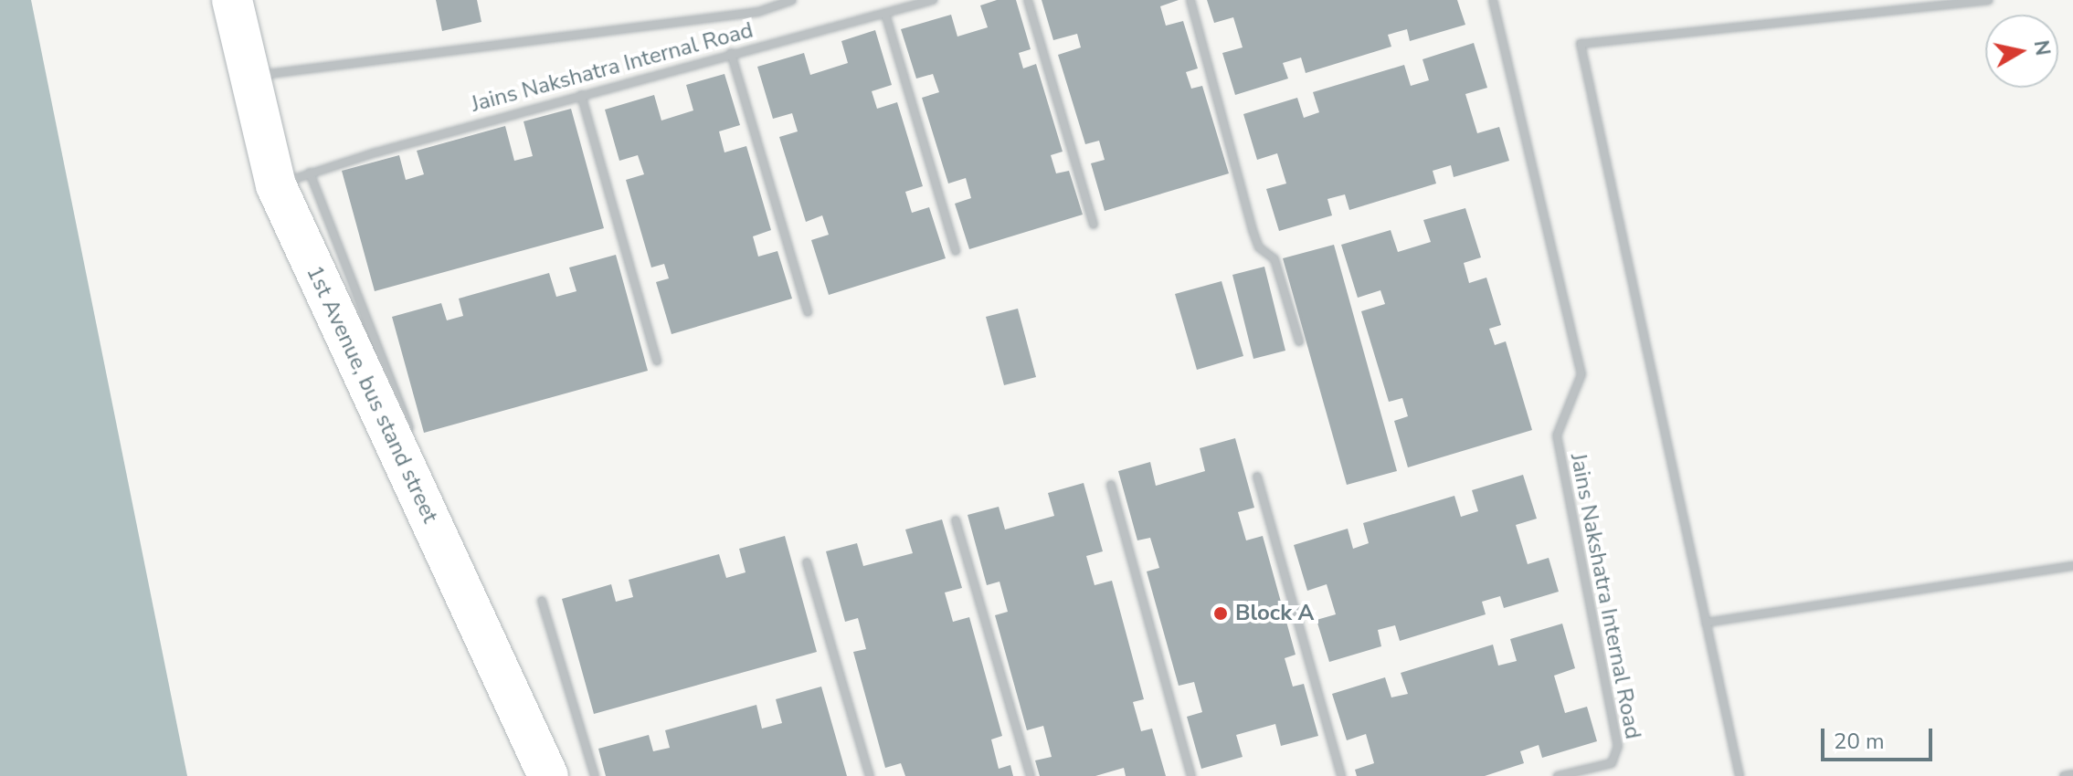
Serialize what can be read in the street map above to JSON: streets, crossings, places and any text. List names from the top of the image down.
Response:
{
  "streets": {
    "street": ["Jains Nakshatra Internal Road", "1st Avenue, bus stand street"]
  },
  "crossings": [
    ["Jains Nakshatra Internal Road", "1st Avenue, bus stand street"]
  ],
  "places": ["Block A"],
  "scale_bar": "20 m",
  "north": "right"
}
